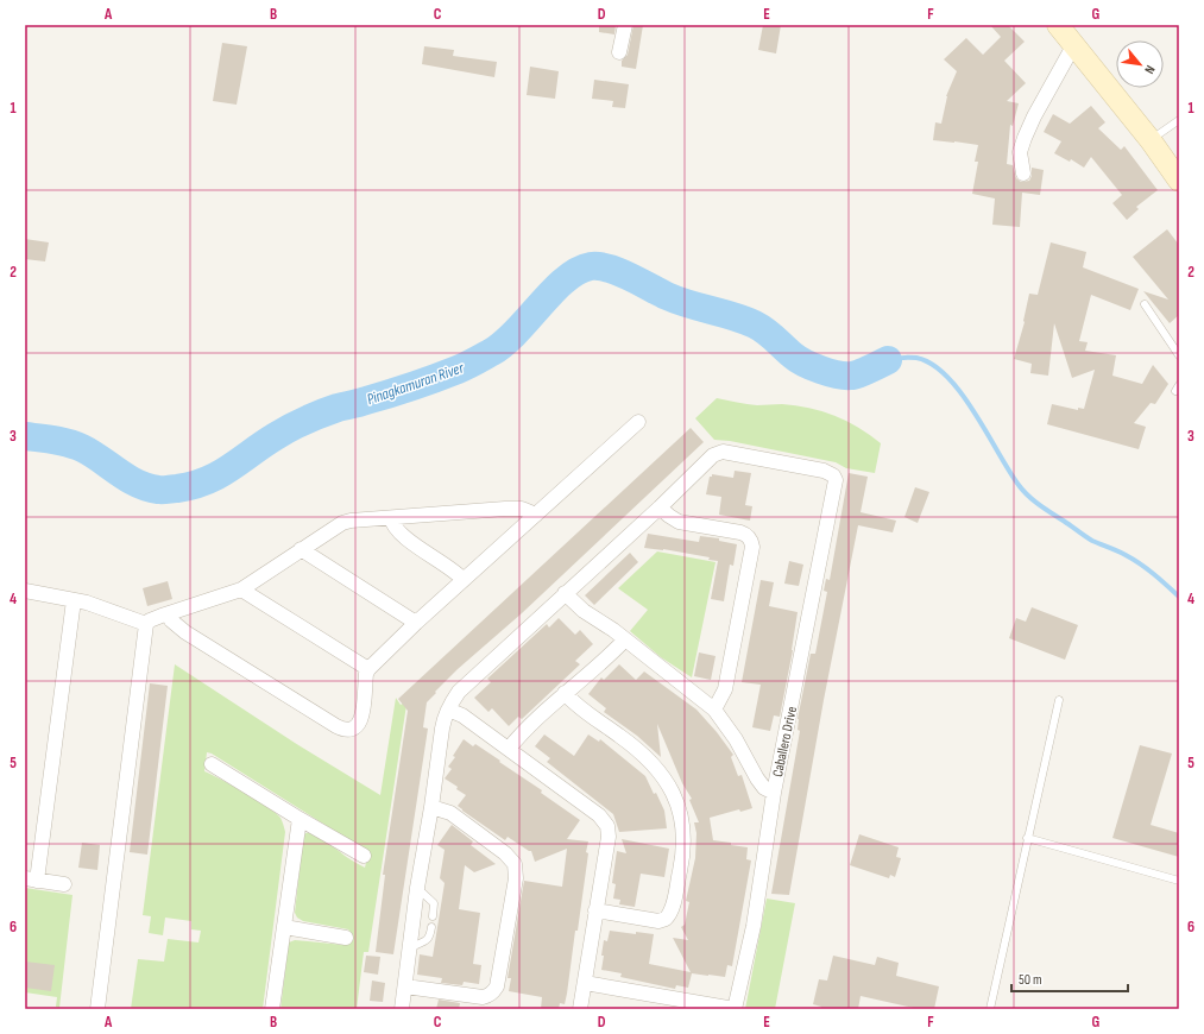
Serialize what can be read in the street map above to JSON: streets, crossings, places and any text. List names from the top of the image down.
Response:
{
  "streets": {
    "street": ["Caballero Drive"]
  },
  "water": ["Pinagkamuran River"],
  "scale_bar": "50 m",
  "north": "bottom right",
  "grid": {
    "columns": [
      "A",
      "B",
      "C",
      "D",
      "E",
      "F",
      "G"
    ],
    "rows": [
      "1",
      "2",
      "3",
      "4",
      "5",
      "6"
    ]
  }
}
